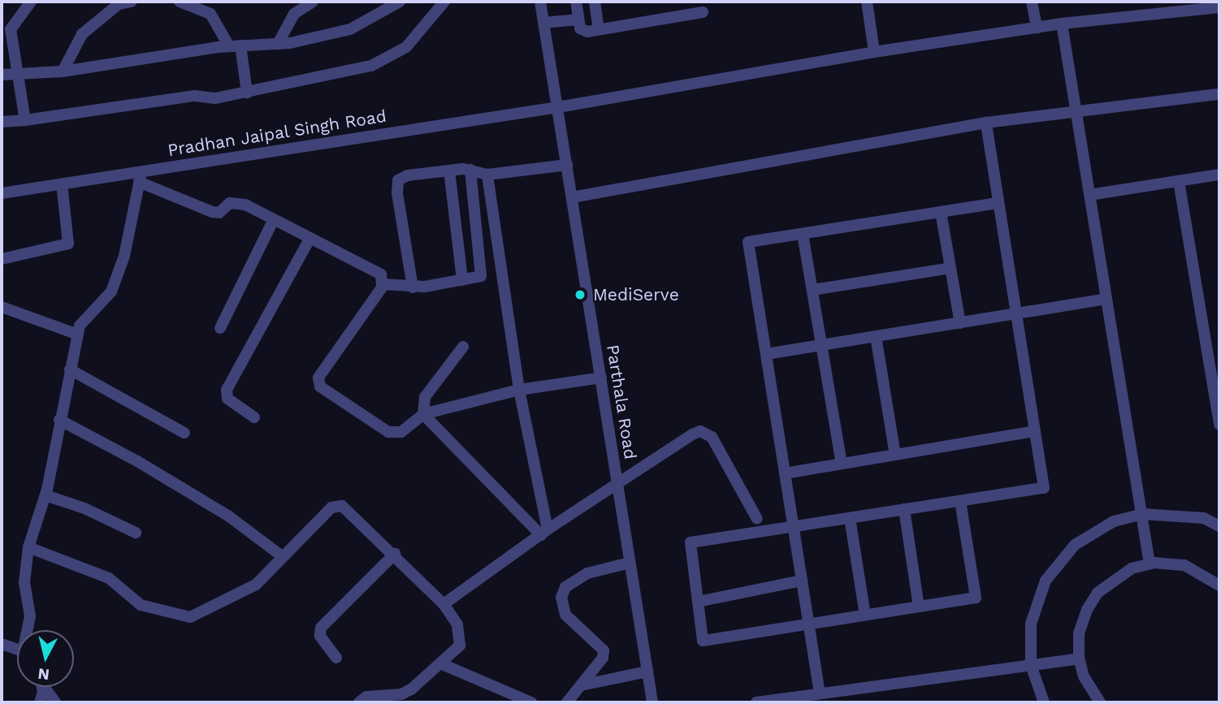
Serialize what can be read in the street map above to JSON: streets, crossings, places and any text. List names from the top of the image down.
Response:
{
  "streets": {
    "street": ["Pradhan Jaipal Singh Road", "Parthala Road"]
  },
  "crossings": [
    ["Pradhan Jaipal Singh Road", "Parthala Road"]
  ],
  "places": ["MediServe"],
  "north": "bottom"
}
